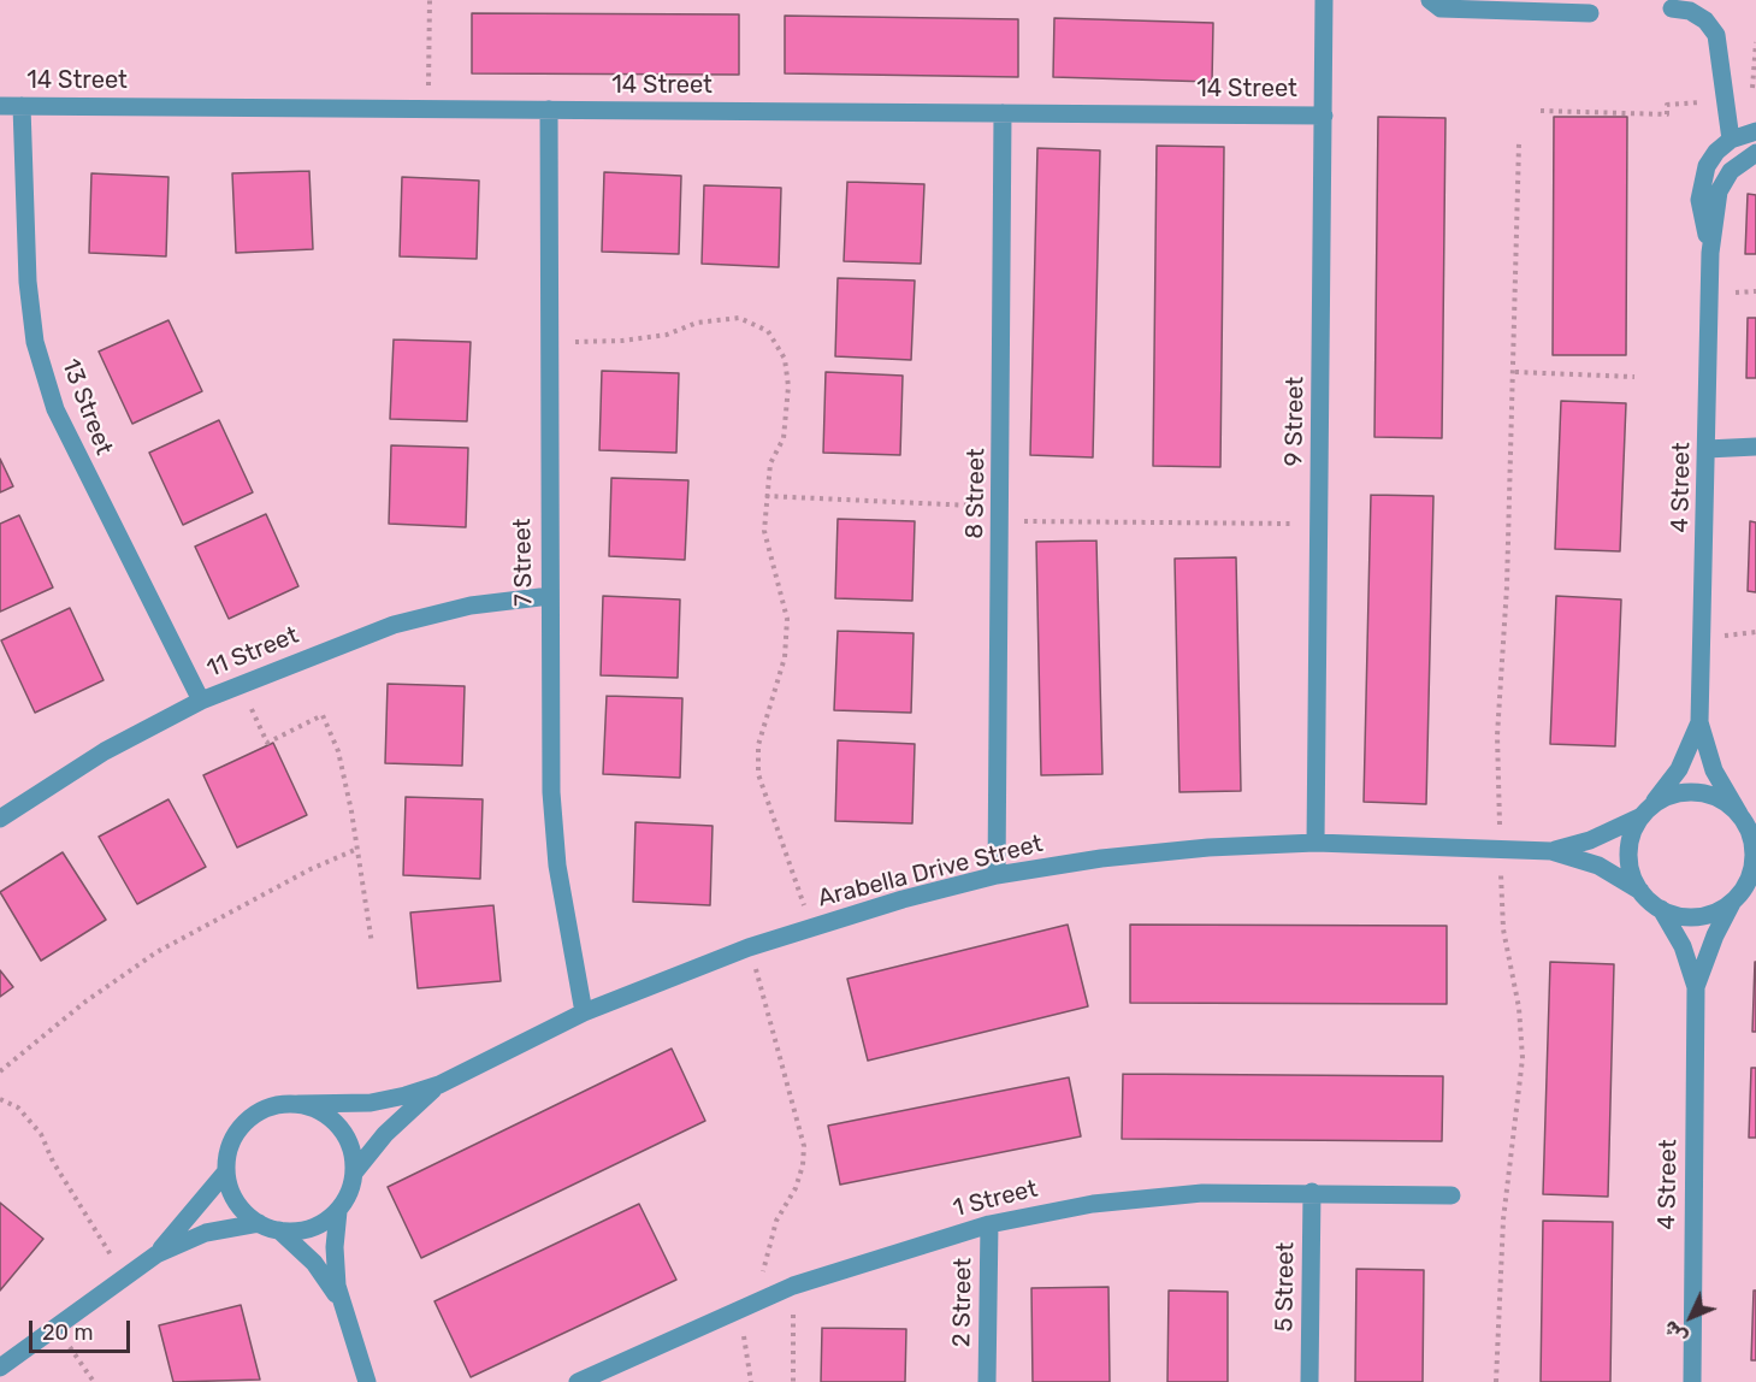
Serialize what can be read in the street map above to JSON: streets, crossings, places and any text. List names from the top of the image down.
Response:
{
  "streets": {
    "street": [
      "14 Street",
      "13 Street",
      "9 Street",
      "4 Street",
      "8 Street",
      "7 Street",
      "11 Street",
      "Arabella Drive Street",
      "1 Street",
      "5 Street",
      "2 Street"
    ]
  },
  "crossings": [
    ["14 Street", "13 Street"],
    ["14 Street", "9 Street"],
    ["14 Street", "8 Street"],
    ["14 Street", "7 Street"],
    ["13 Street", "11 Street"],
    ["9 Street", "Arabella Drive Street"],
    ["8 Street", "Arabella Drive Street"],
    ["7 Street", "11 Street"],
    ["7 Street", "Arabella Drive Street"],
    ["1 Street", "5 Street"],
    ["1 Street", "2 Street"]
  ],
  "scale_bar": "20 m",
  "north": "bottom left"
}
